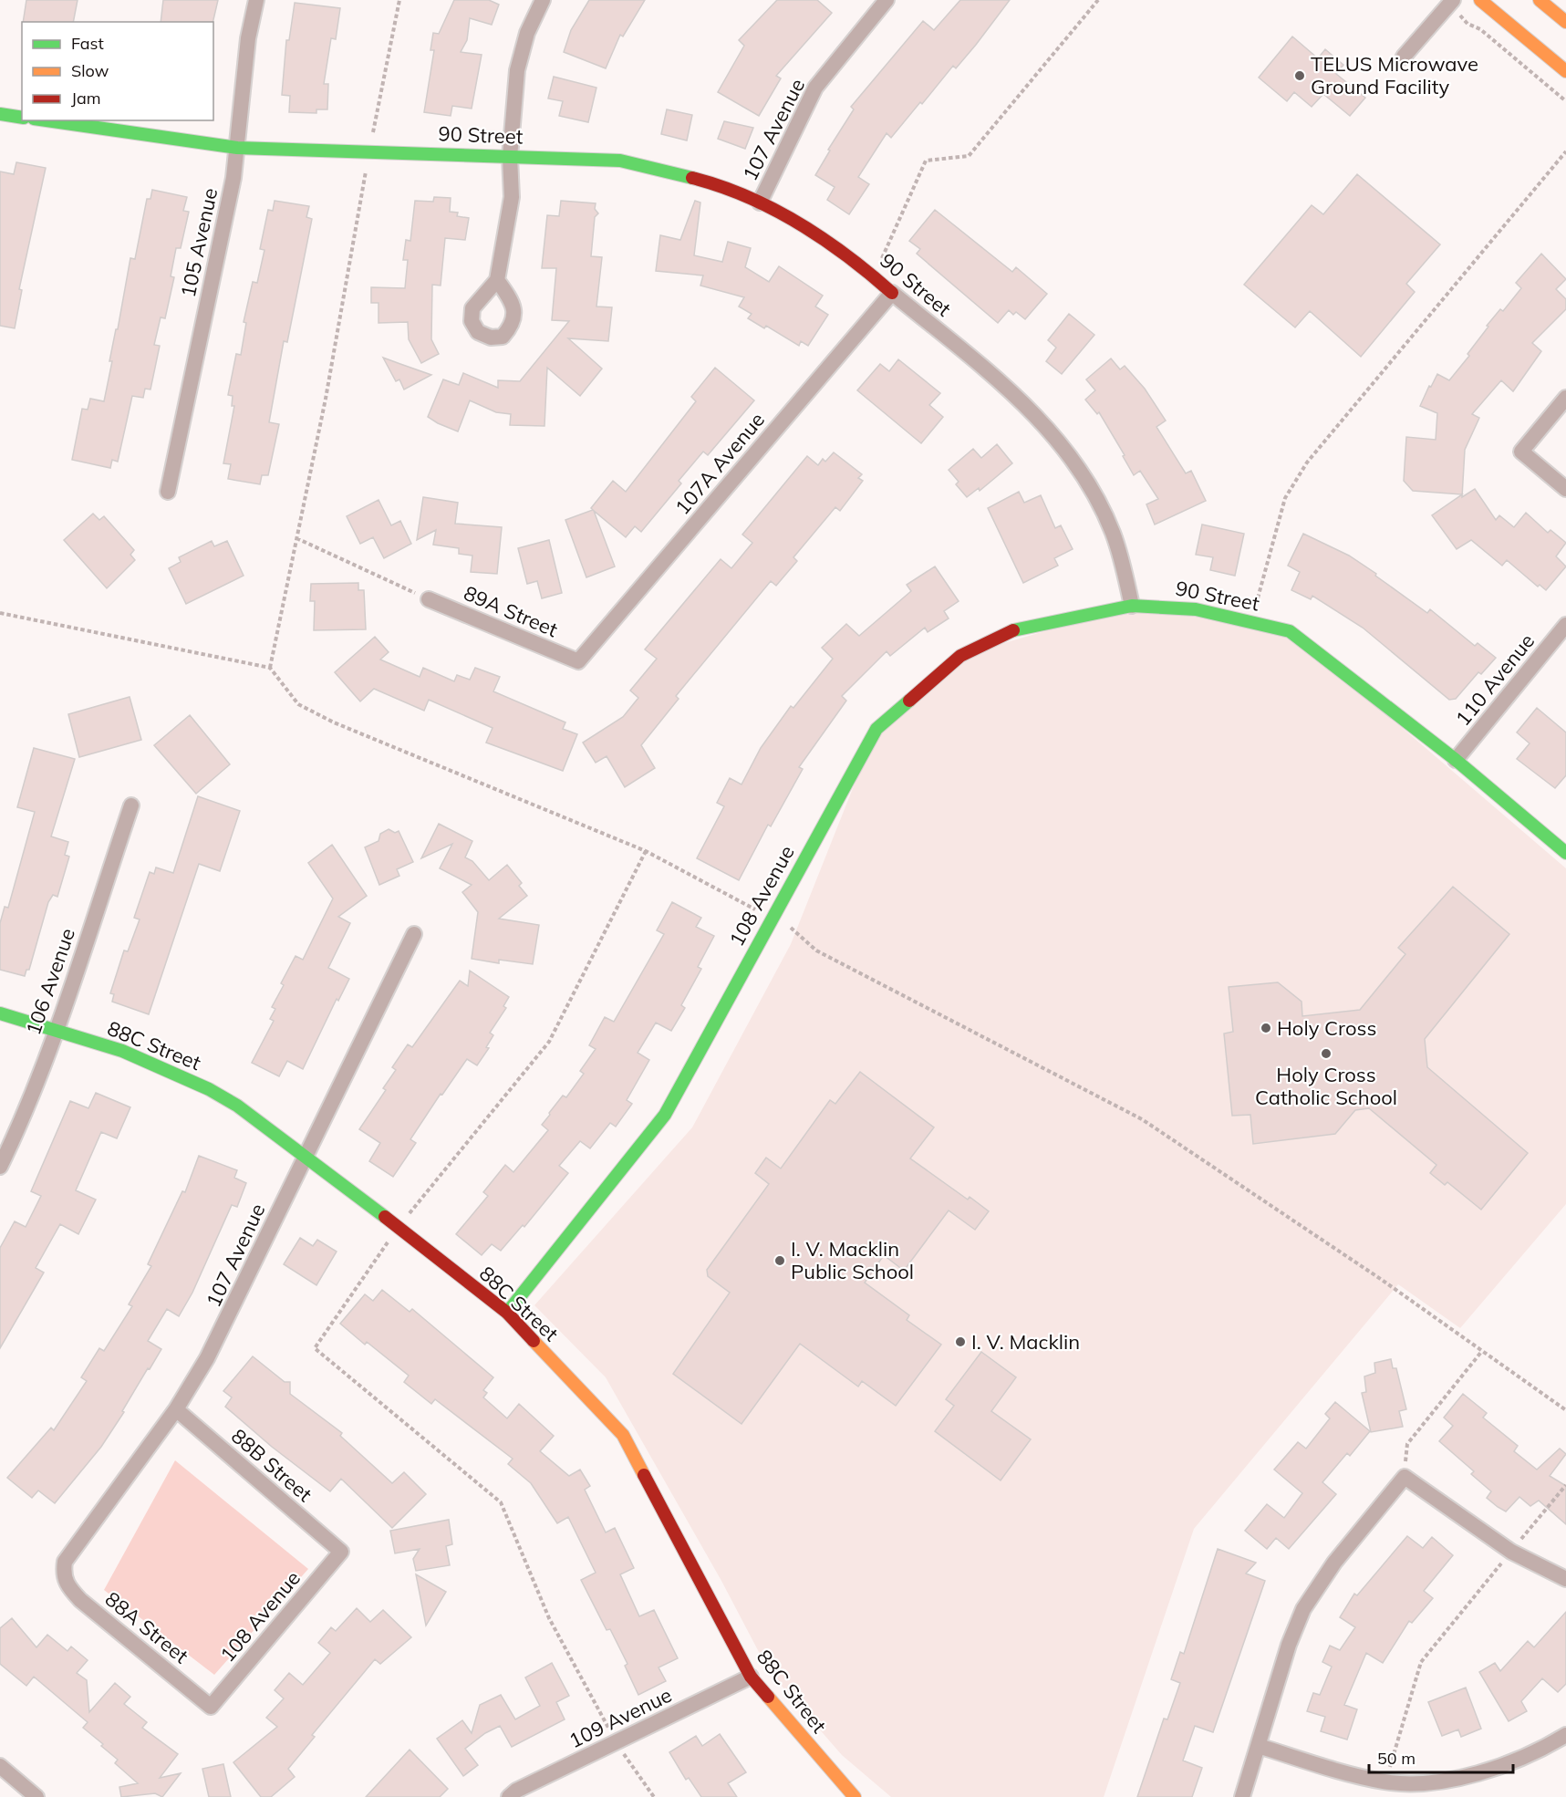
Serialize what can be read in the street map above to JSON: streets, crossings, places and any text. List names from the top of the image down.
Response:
{
  "streets": {
    "street": [
      "107 Avenue",
      "90 Street",
      "105 Avenue",
      "107A Avenue",
      "89A Street",
      "110 Avenue",
      "108 Avenue",
      "106 Avenue",
      "88C Street",
      "88B Street",
      "88A Street",
      "109 Avenue"
    ]
  },
  "crossings": [
    ["107 Avenue", "90 Street"],
    ["107 Avenue", "88C Street"],
    ["107 Avenue", "88B Street"],
    ["107 Avenue", "88A Street"],
    ["90 Street", "105 Avenue"],
    ["90 Street", "107A Avenue"],
    ["90 Street", "110 Avenue"],
    ["90 Street", "108 Avenue"],
    ["107A Avenue", "89A Street"],
    ["108 Avenue", "88C Street"],
    ["108 Avenue", "88B Street"],
    ["108 Avenue", "88A Street"],
    ["106 Avenue", "88C Street"],
    ["88C Street", "109 Avenue"]
  ],
  "places": [
    "TELUS Microwave Ground Facility",
    "Holy Cross",
    "Holy Cross Catholic School",
    "I. V. Macklin Public School",
    "I. V. Macklin"
  ],
  "legend": ["Fast", "Slow", "Jam"],
  "scale_bar": "50 m"
}
